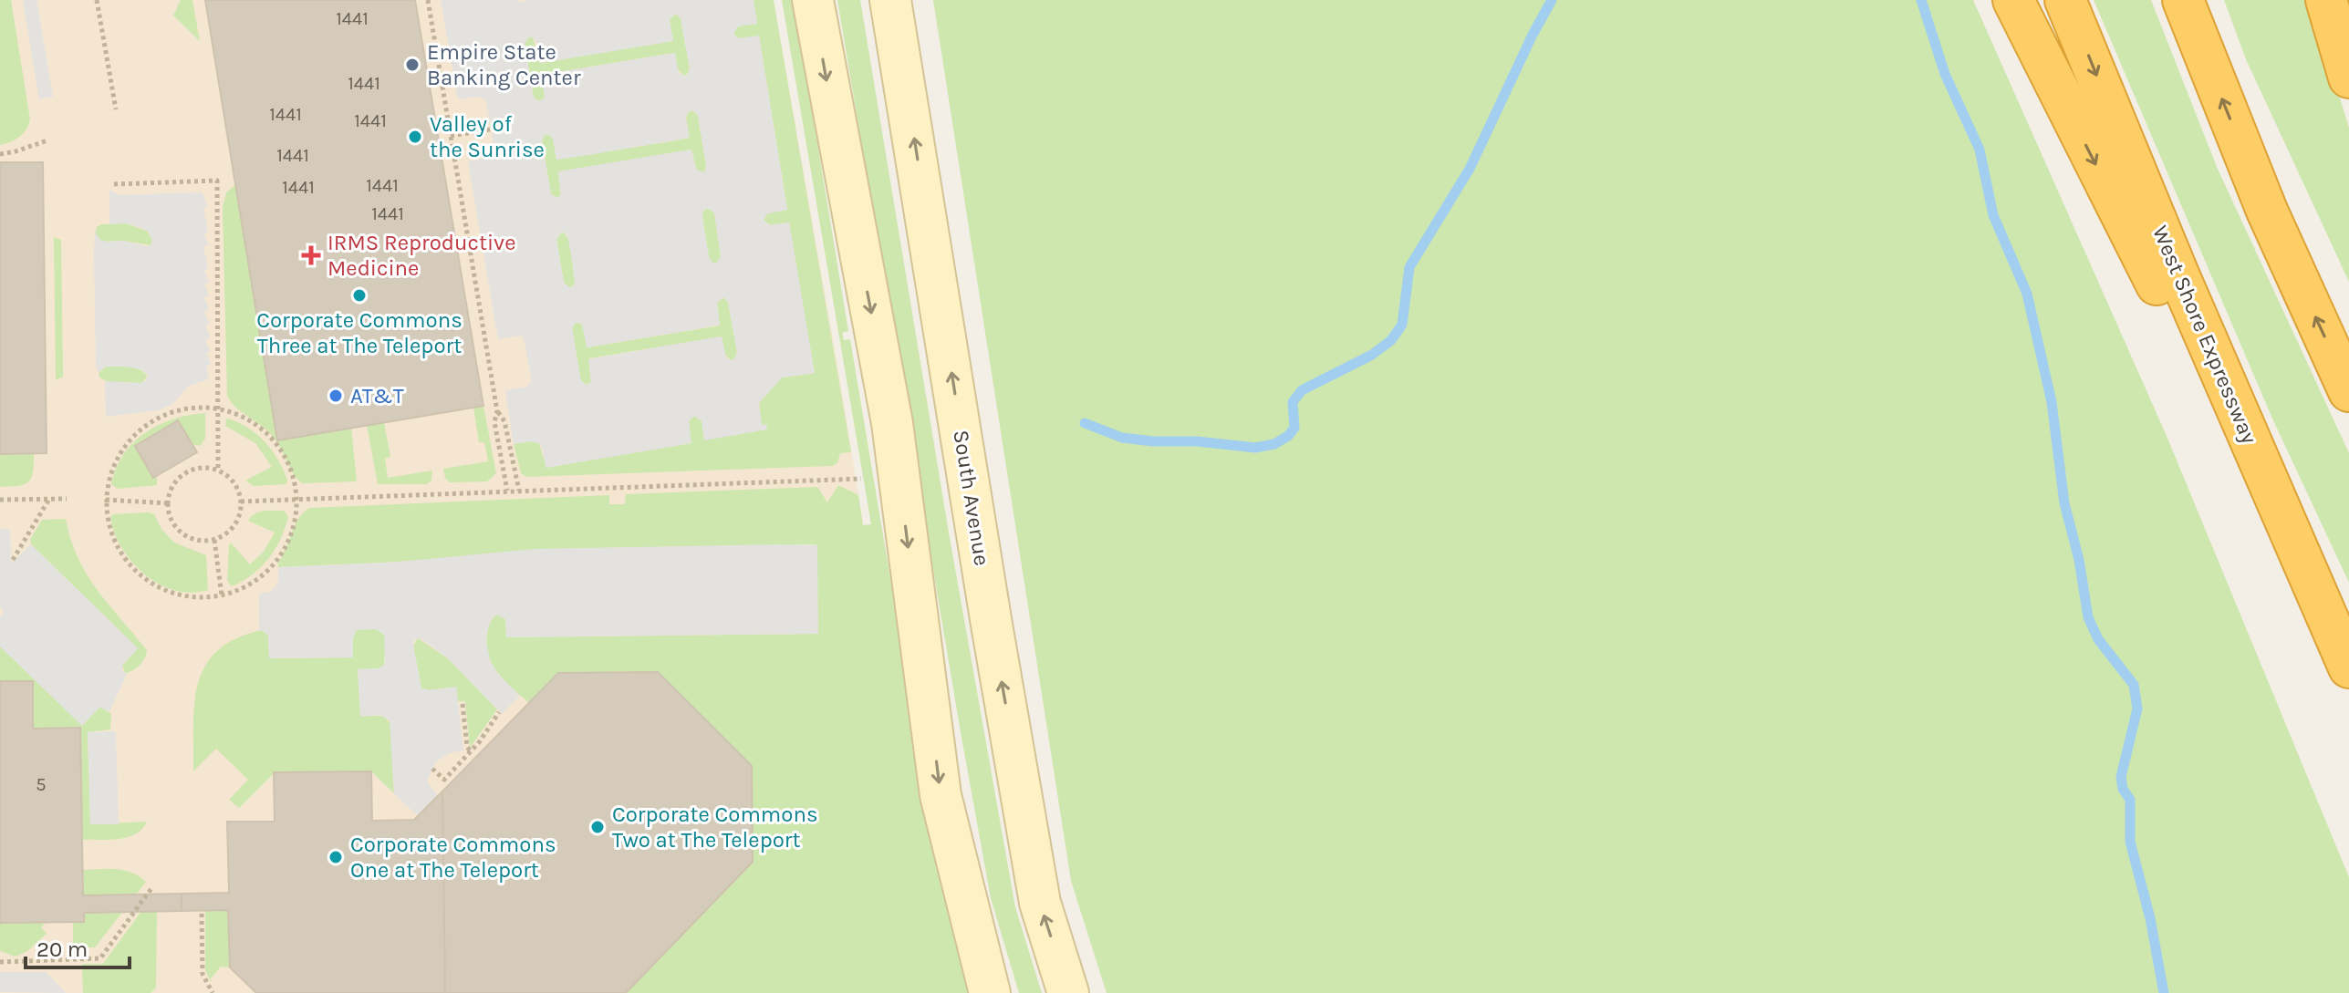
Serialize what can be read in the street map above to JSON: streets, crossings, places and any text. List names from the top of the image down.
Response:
{
  "streets": {
    "highway": ["West Shore Expressway"],
    "street": ["South Avenue"]
  },
  "places": {
    "other": [
      "Empire State Banking Center",
      "Valley of the Sunrise",
      "Corporate Commons Three at The Teleport",
      "AT&T",
      "Corporate Commons Two at The Teleport",
      "Corporate Commons One at The Teleport"
    ],
    "health": ["IRMS Reproductive Medicine"]
  },
  "house_numbers": [
    "1441",
    "1441",
    "1441",
    "1441",
    "1441",
    "1441",
    "1441",
    "1441",
    "5"
  ],
  "scale_bar": "20 m"
}
